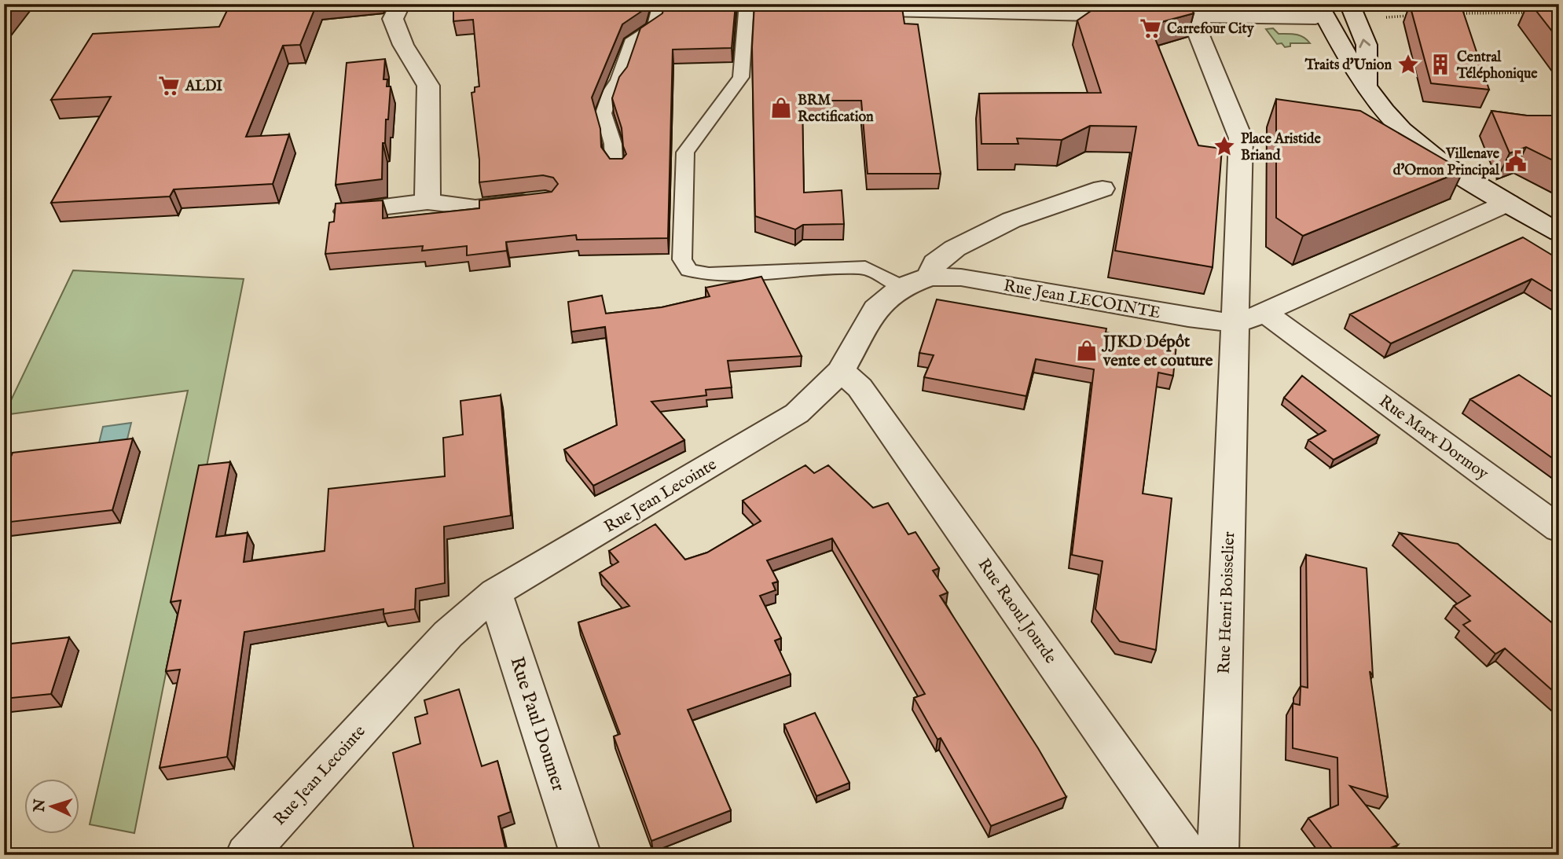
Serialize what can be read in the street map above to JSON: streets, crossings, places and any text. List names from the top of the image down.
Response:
{
  "streets": {
    "street": [
      "Rue Jean LECOINTE",
      "Rue Marx Dormoy",
      "Rue Jean Lecointe",
      "Rue Henri Boisselier",
      "Rue Raoul Jourde",
      "Rue Paul Doumer"
    ]
  },
  "crossings": [
    ["Rue Jean LECOINTE", "Rue Jean Lecointe"],
    ["Rue Jean LECOINTE", "Rue Henri Boisselier"],
    ["Rue Jean Lecointe", "Rue Raoul Jourde"],
    ["Rue Jean Lecointe", "Rue Paul Doumer"]
  ],
  "places": {
    "supermarket": ["Carrefour City", "ALDI"],
    "place": ["Traits d'Union", "Place Aristide Briand"],
    "building": ["Central Téléphonique"],
    "shop": ["BRM Rectification", "JJKD Dépôt vente et couture"],
    "public building": ["Villenave d'Ornon Principal"]
  },
  "north": "left"
}
